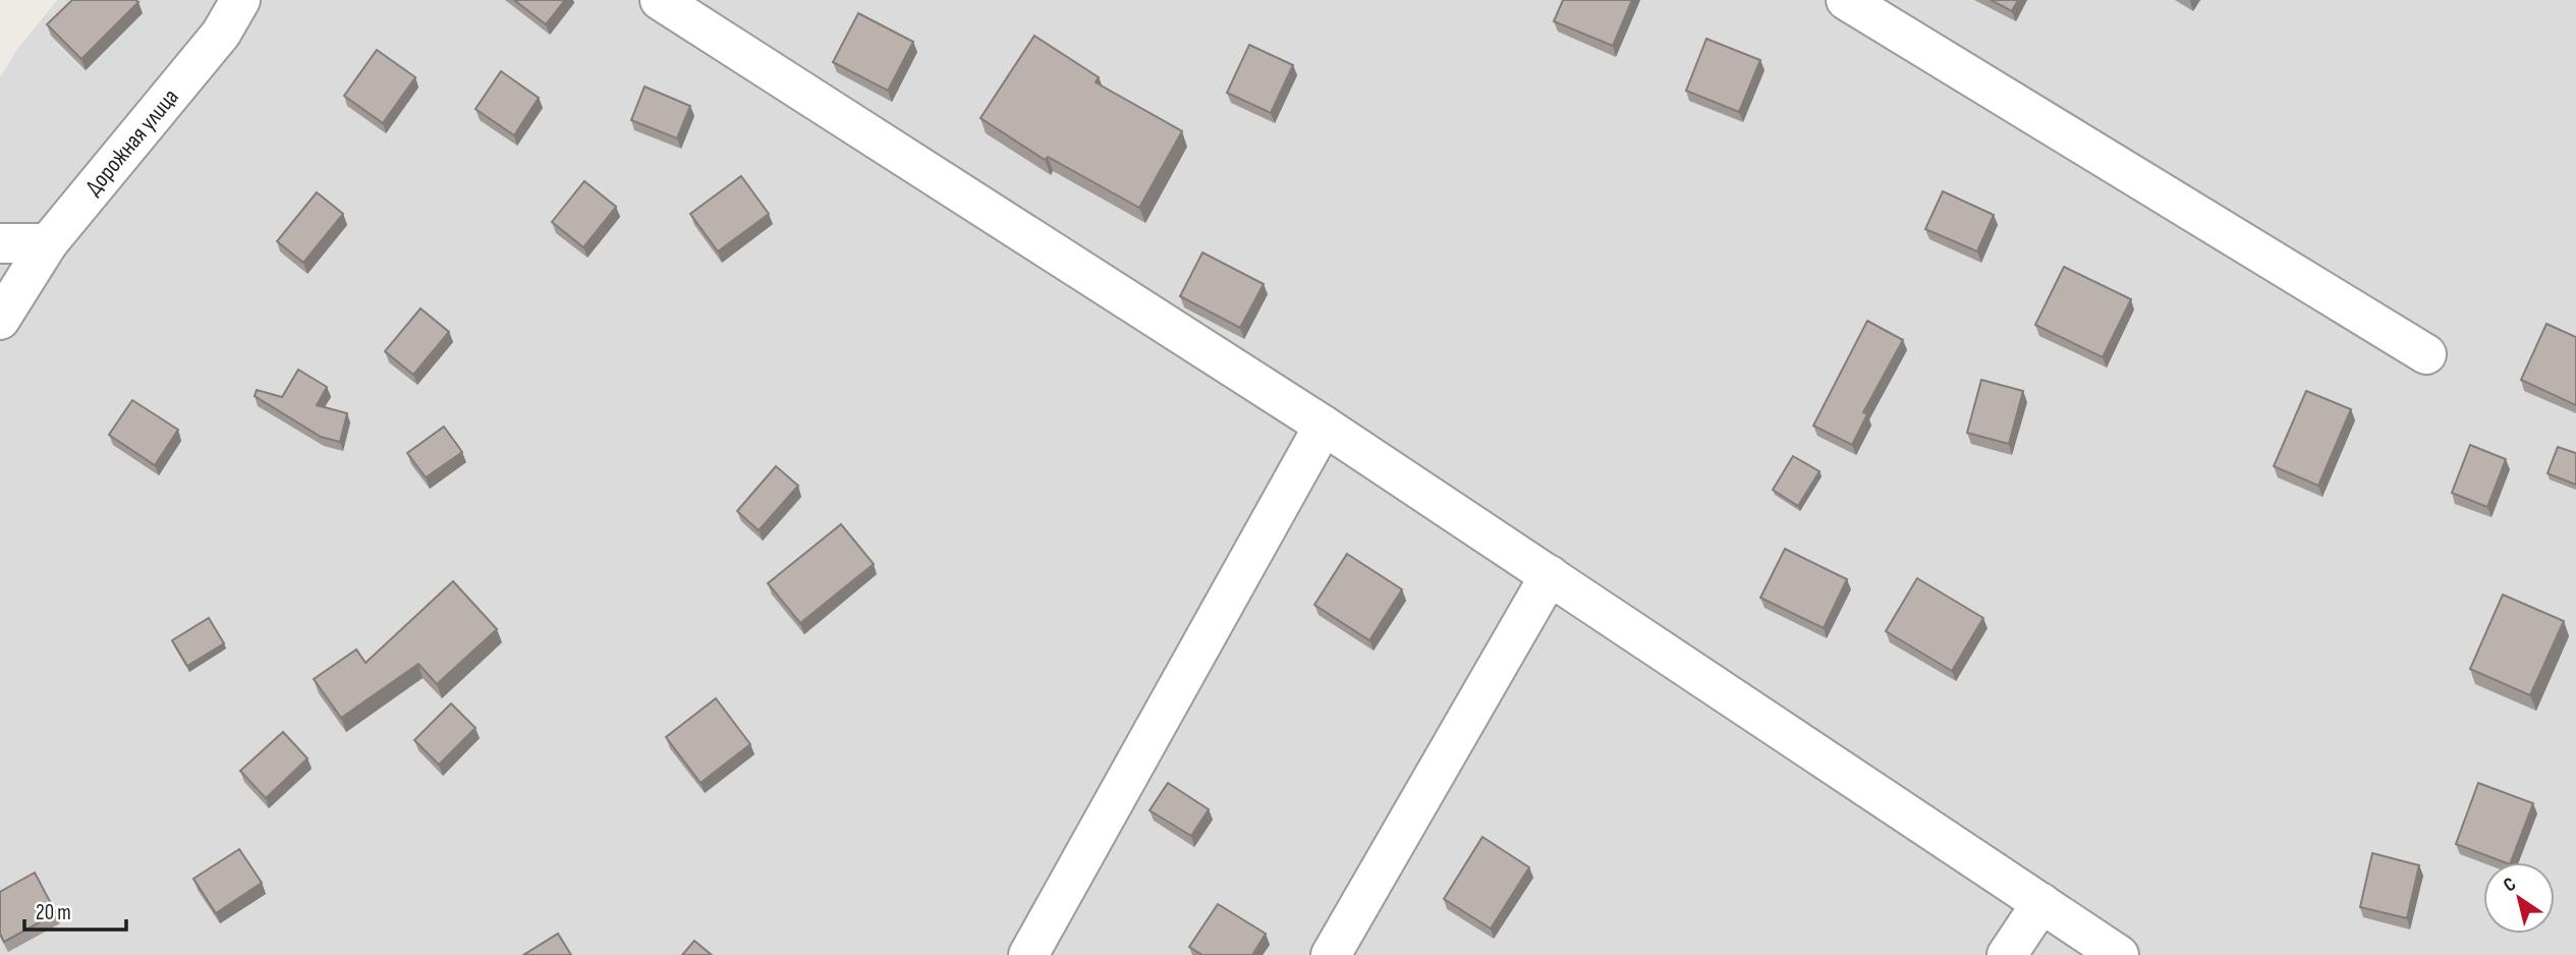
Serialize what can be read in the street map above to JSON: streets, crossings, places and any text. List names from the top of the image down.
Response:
{
  "streets": {
    "street": ["Дорожная улица"]
  },
  "scale_bar": "20 m",
  "north": "top left"
}
